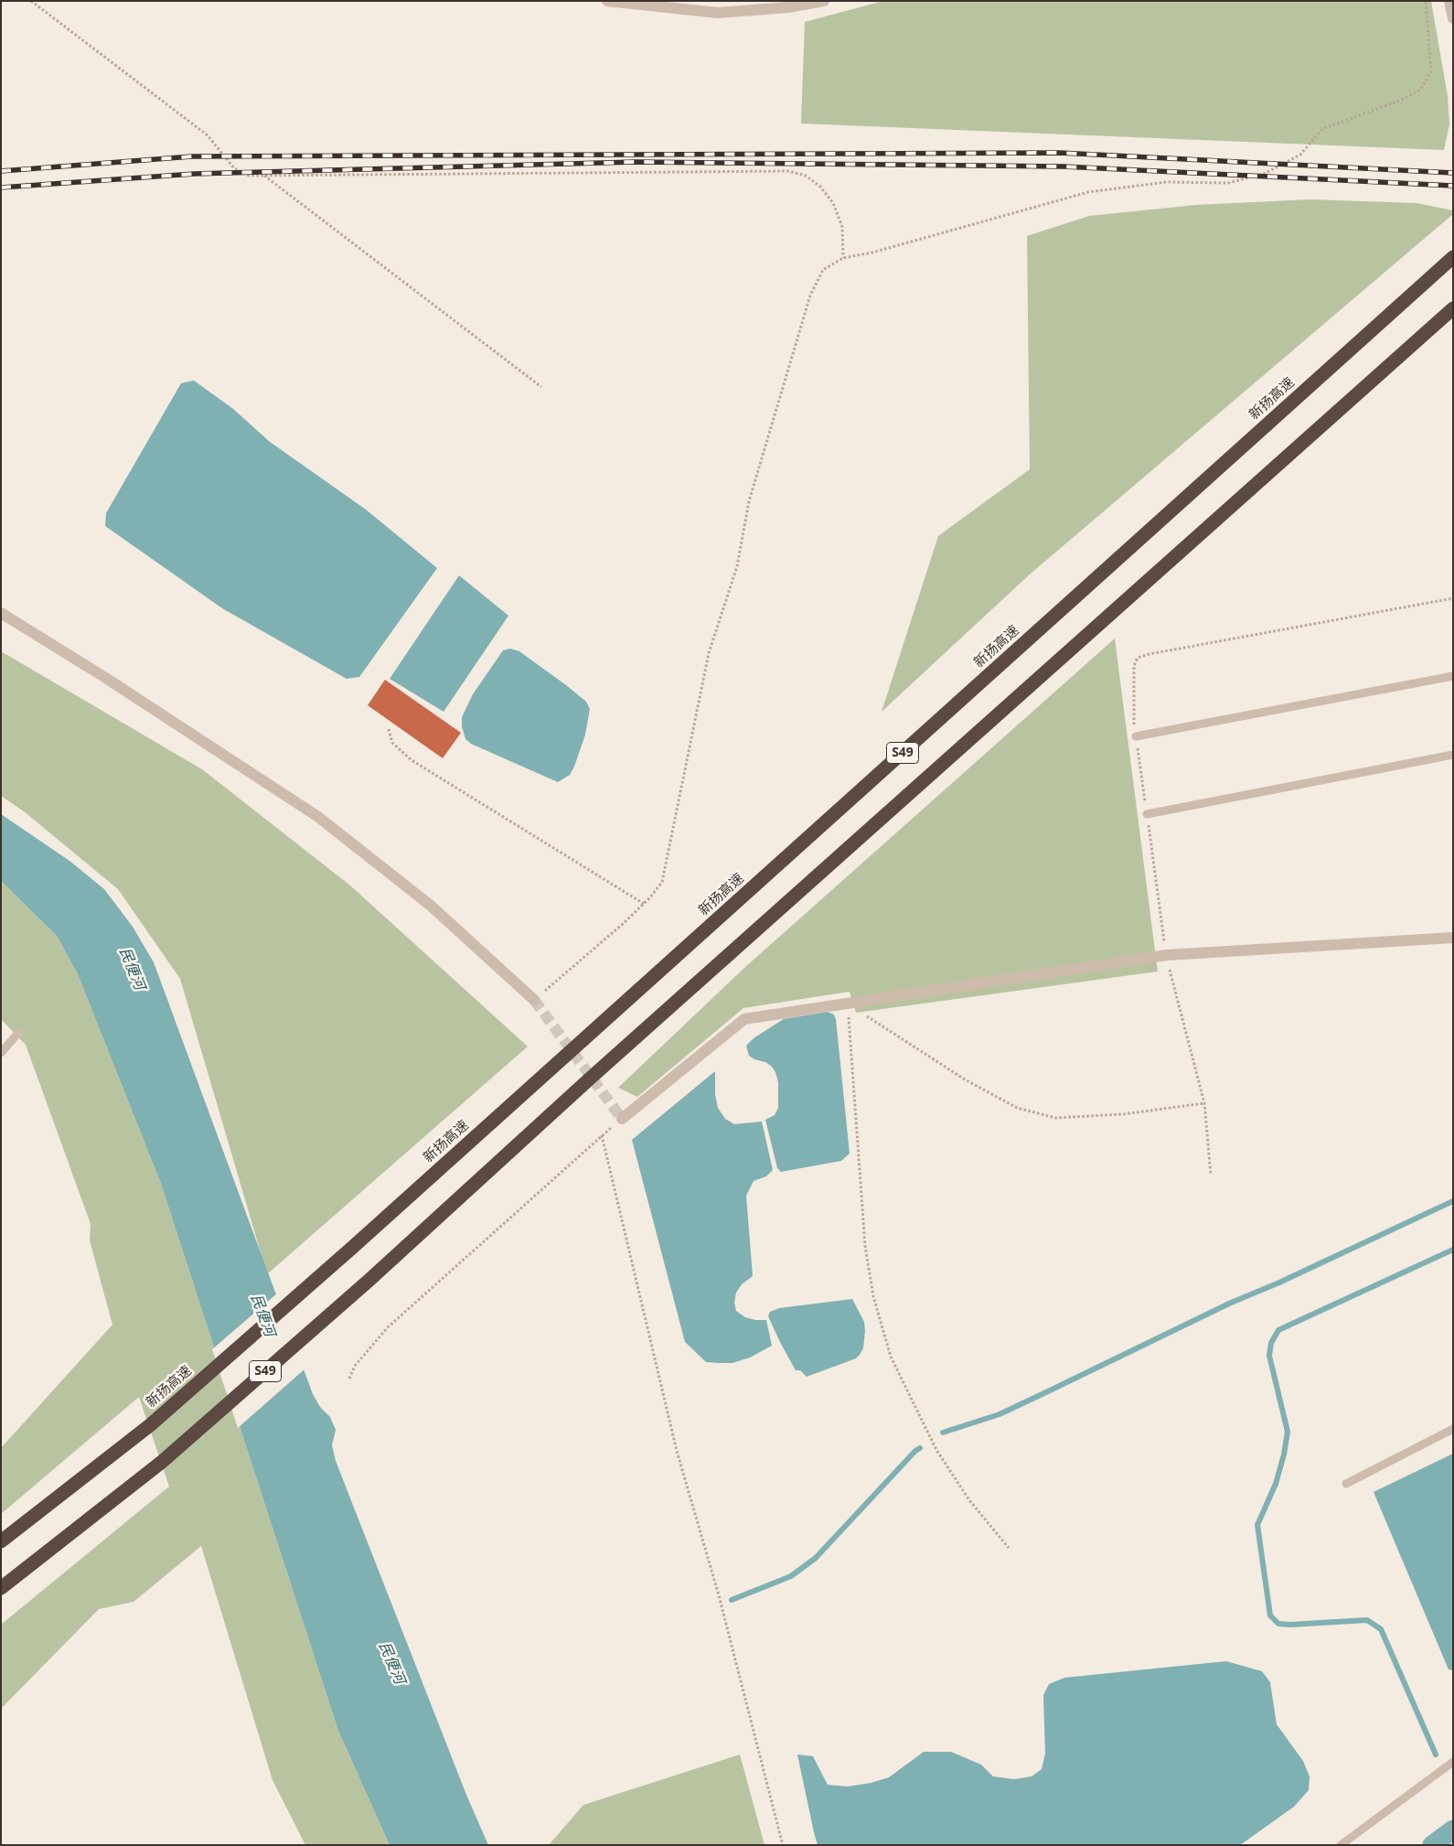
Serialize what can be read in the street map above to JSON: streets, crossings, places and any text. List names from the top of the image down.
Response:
{
  "streets": {
    "highway": ["新扬高速", "S49"]
  },
  "water": ["民便河"]
}
